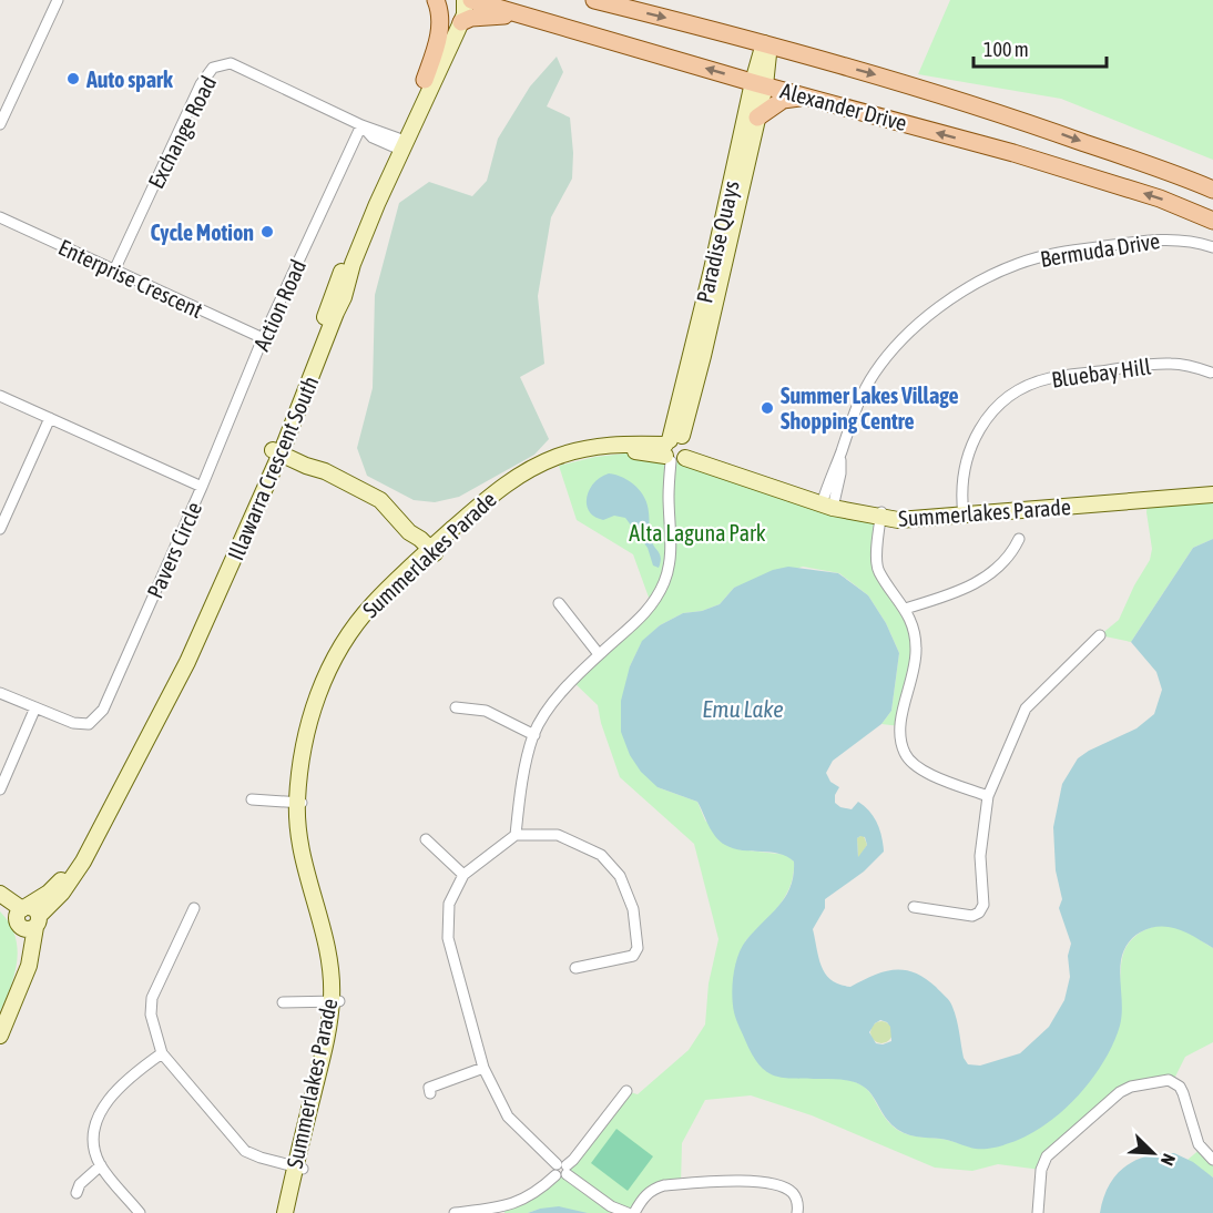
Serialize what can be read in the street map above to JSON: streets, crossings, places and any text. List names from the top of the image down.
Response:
{
  "streets": {
    "main road": ["Alexander Drive"],
    "street": [
      "Exchange Road",
      "Paradise Quays",
      "Bermuda Drive",
      "Enterprise Crescent",
      "Action Road",
      "Bluebay Hill",
      "Illawarra Crescent South",
      "Summerlakes Parade",
      "Pavers Circle"
    ]
  },
  "crossings": [
    ["Alexander Drive", "Paradise Quays"],
    ["Exchange Road", "Enterprise Crescent"],
    ["Exchange Road", "Action Road"],
    ["Exchange Road", "Illawarra Crescent South"],
    ["Paradise Quays", "Summerlakes Parade"],
    ["Bermuda Drive", "Summerlakes Parade"],
    ["Enterprise Crescent", "Action Road"],
    ["Action Road", "Pavers Circle"],
    ["Bluebay Hill", "Summerlakes Parade"]
  ],
  "water": ["Emu Lake"],
  "parks": ["Alta Laguna Park"],
  "places": ["Auto spark", "Cycle Motion", "Summer Lakes Village Shopping Centre"],
  "scale_bar": "100 m",
  "north": "bottom right"
}
